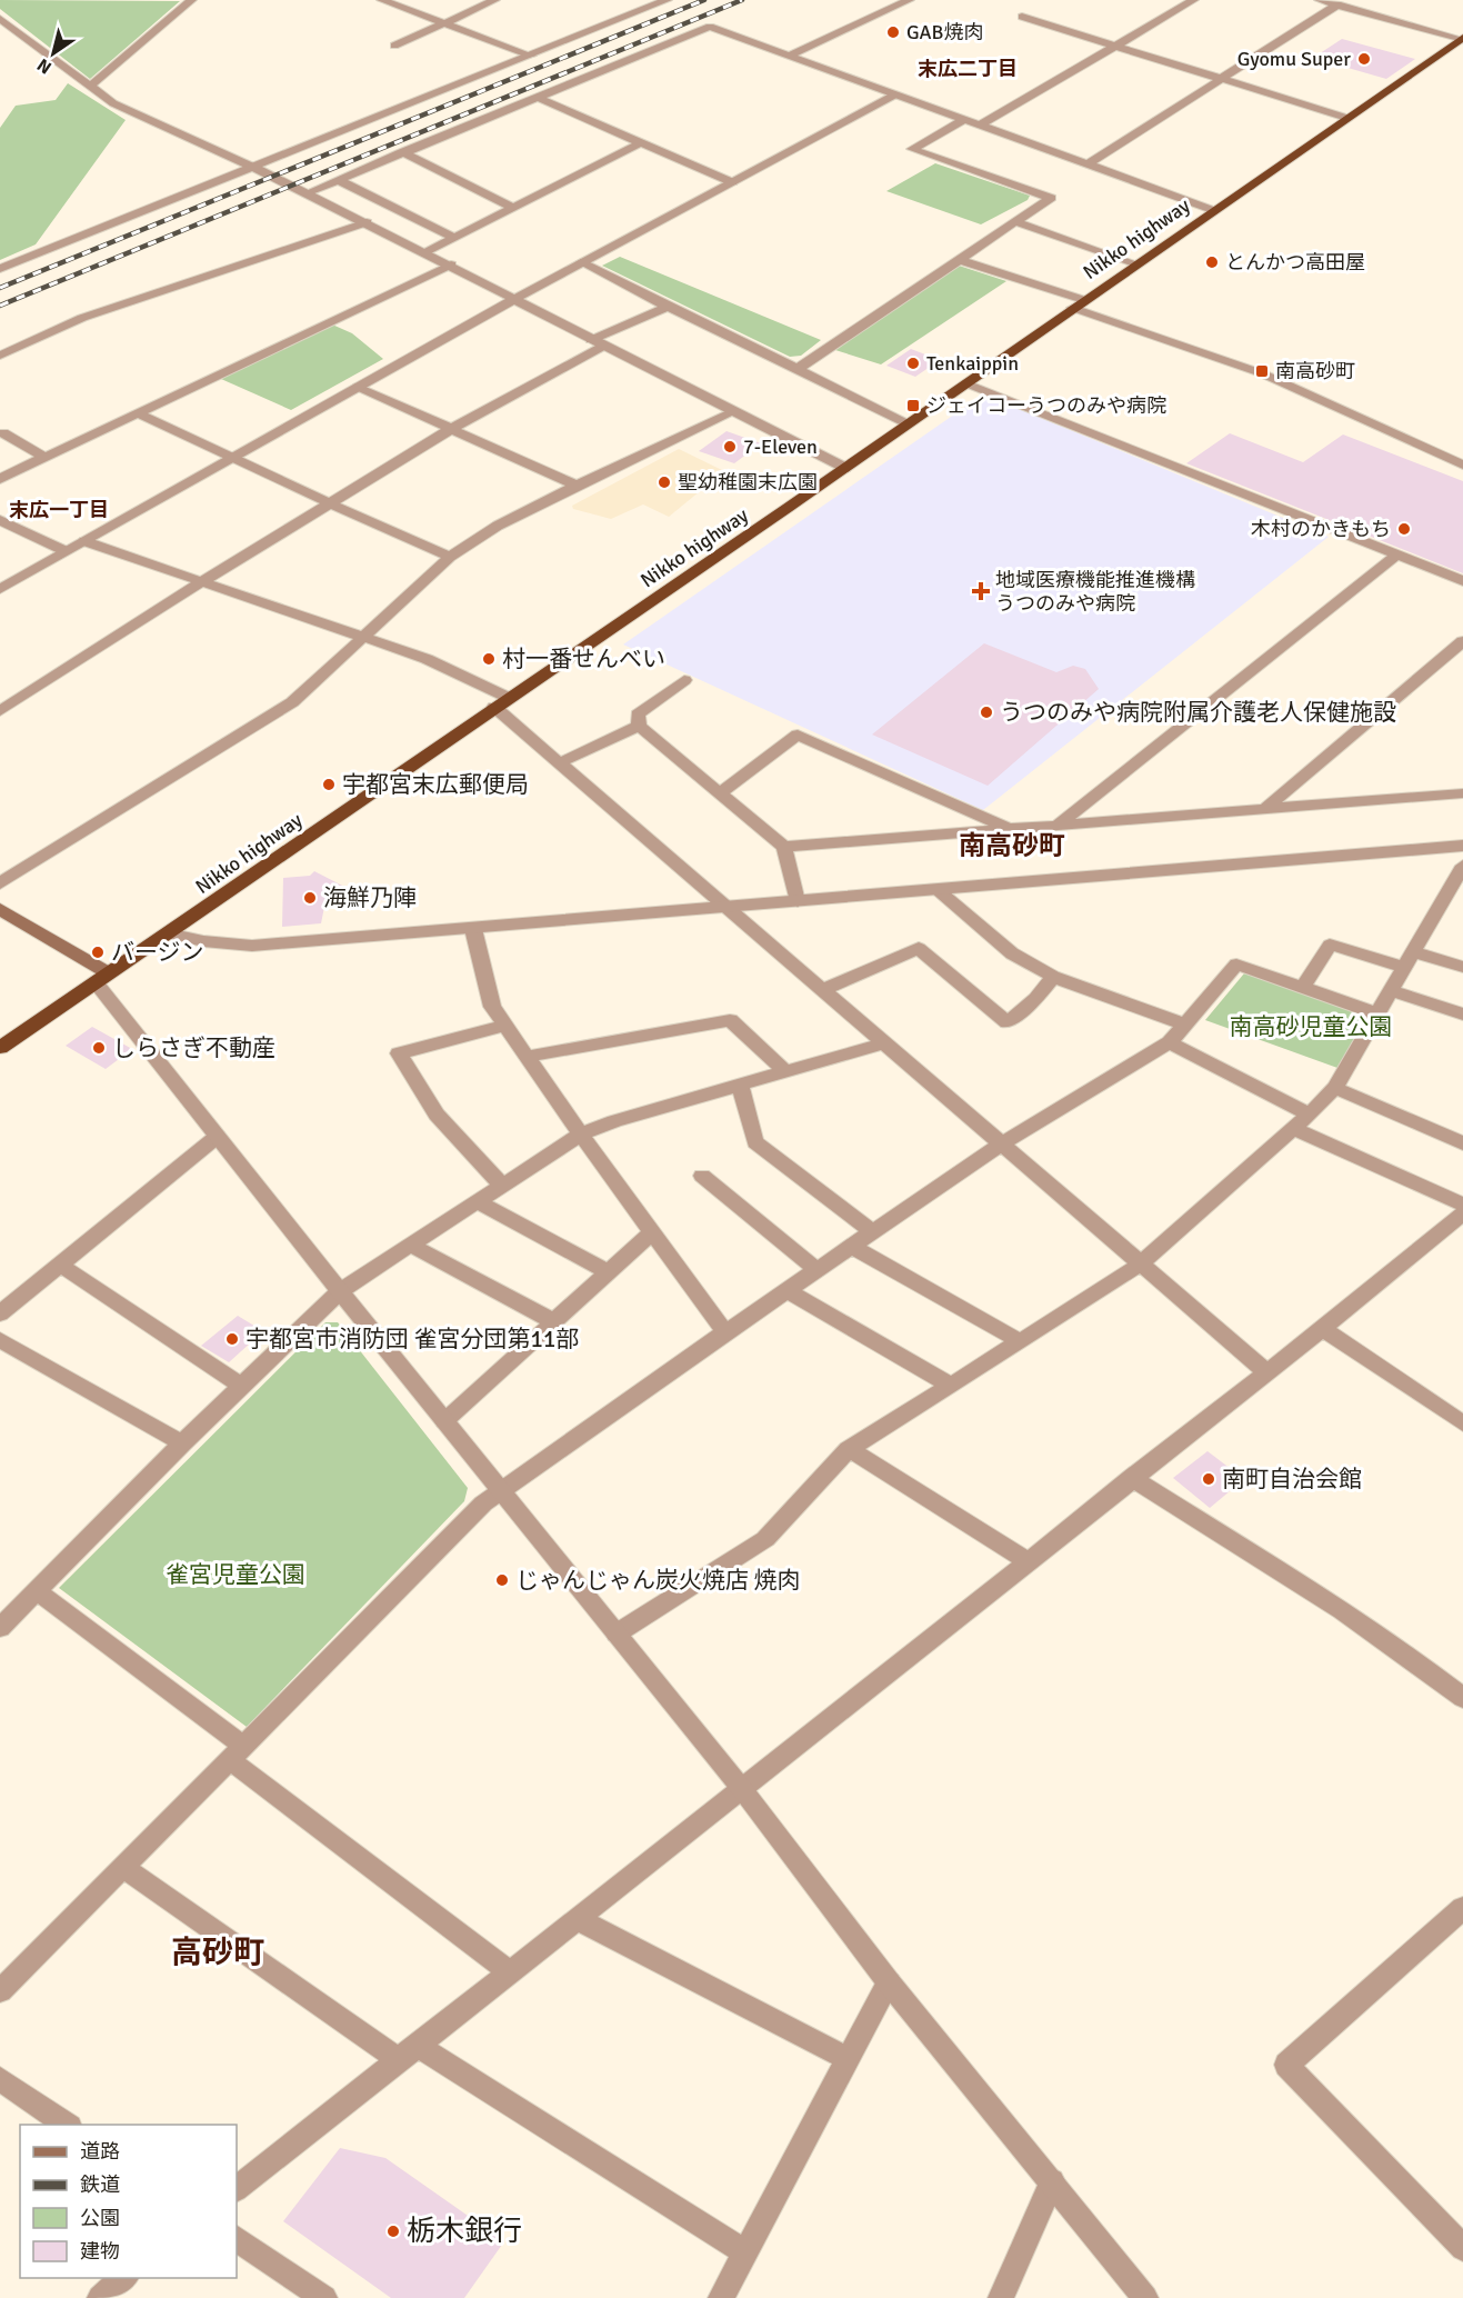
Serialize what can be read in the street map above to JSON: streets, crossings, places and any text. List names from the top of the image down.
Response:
{
  "streets": {
    "highway": ["Nikko highway"]
  },
  "districts": [
    "末広二丁目",
    "末広一丁目",
    "南高砂町",
    "高砂町"
  ],
  "parks": ["南高砂児童公園", "雀宮児童公園"],
  "places": {
    "other": [
      "GAB焼肉",
      "Gyomu Super",
      "とんかつ高田屋",
      "Tenkaippin",
      "7-Eleven",
      "聖幼稚園末広園",
      "木村のかきもち",
      "村一番せんべい",
      "うつのみや病院附属介護老人保健施設",
      "宇都宮末広郵便局",
      "海鮮乃陣",
      "バージン",
      "しらさぎ不動産",
      "宇都宮市消防団 雀宮分団第11部",
      "南町自治会館",
      "じゃんじゃん炭火焼店 焼肉",
      "栃木銀行"
    ],
    "transit": ["南高砂町", "ジェイコーうつのみや病院"],
    "health": ["地域医療機能推進機構 うつのみや病院"]
  },
  "legend": [
    "道路",
    "鉄道",
    "公園",
    "建物"
  ],
  "north": "bottom left"
}
